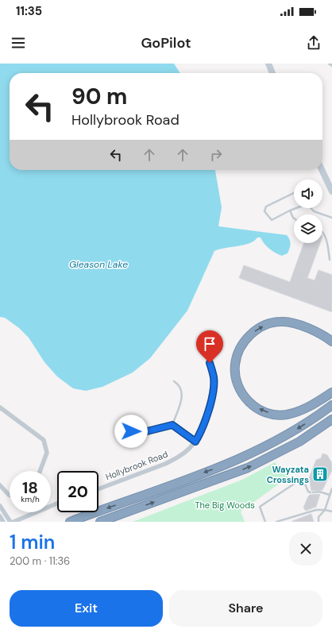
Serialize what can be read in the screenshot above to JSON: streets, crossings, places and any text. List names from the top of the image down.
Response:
{
  "streets": {
    "street": ["Hollybrook Road"]
  },
  "water": ["Gleason Lake"],
  "parks": ["The Big Woods"],
  "places": {
    "building": ["Wayzata Crossings"]
  },
  "page": {
    "status": "11:35",
    "header": "GoPilot",
    "turn": ["90 m", "Hollybrook Road"],
    "speed": "18 km/h",
    "limit": "20",
    "heading": ["1 min", "200 m · 11:36"],
    "buttons": ["Exit", "Share"]
  }
}
